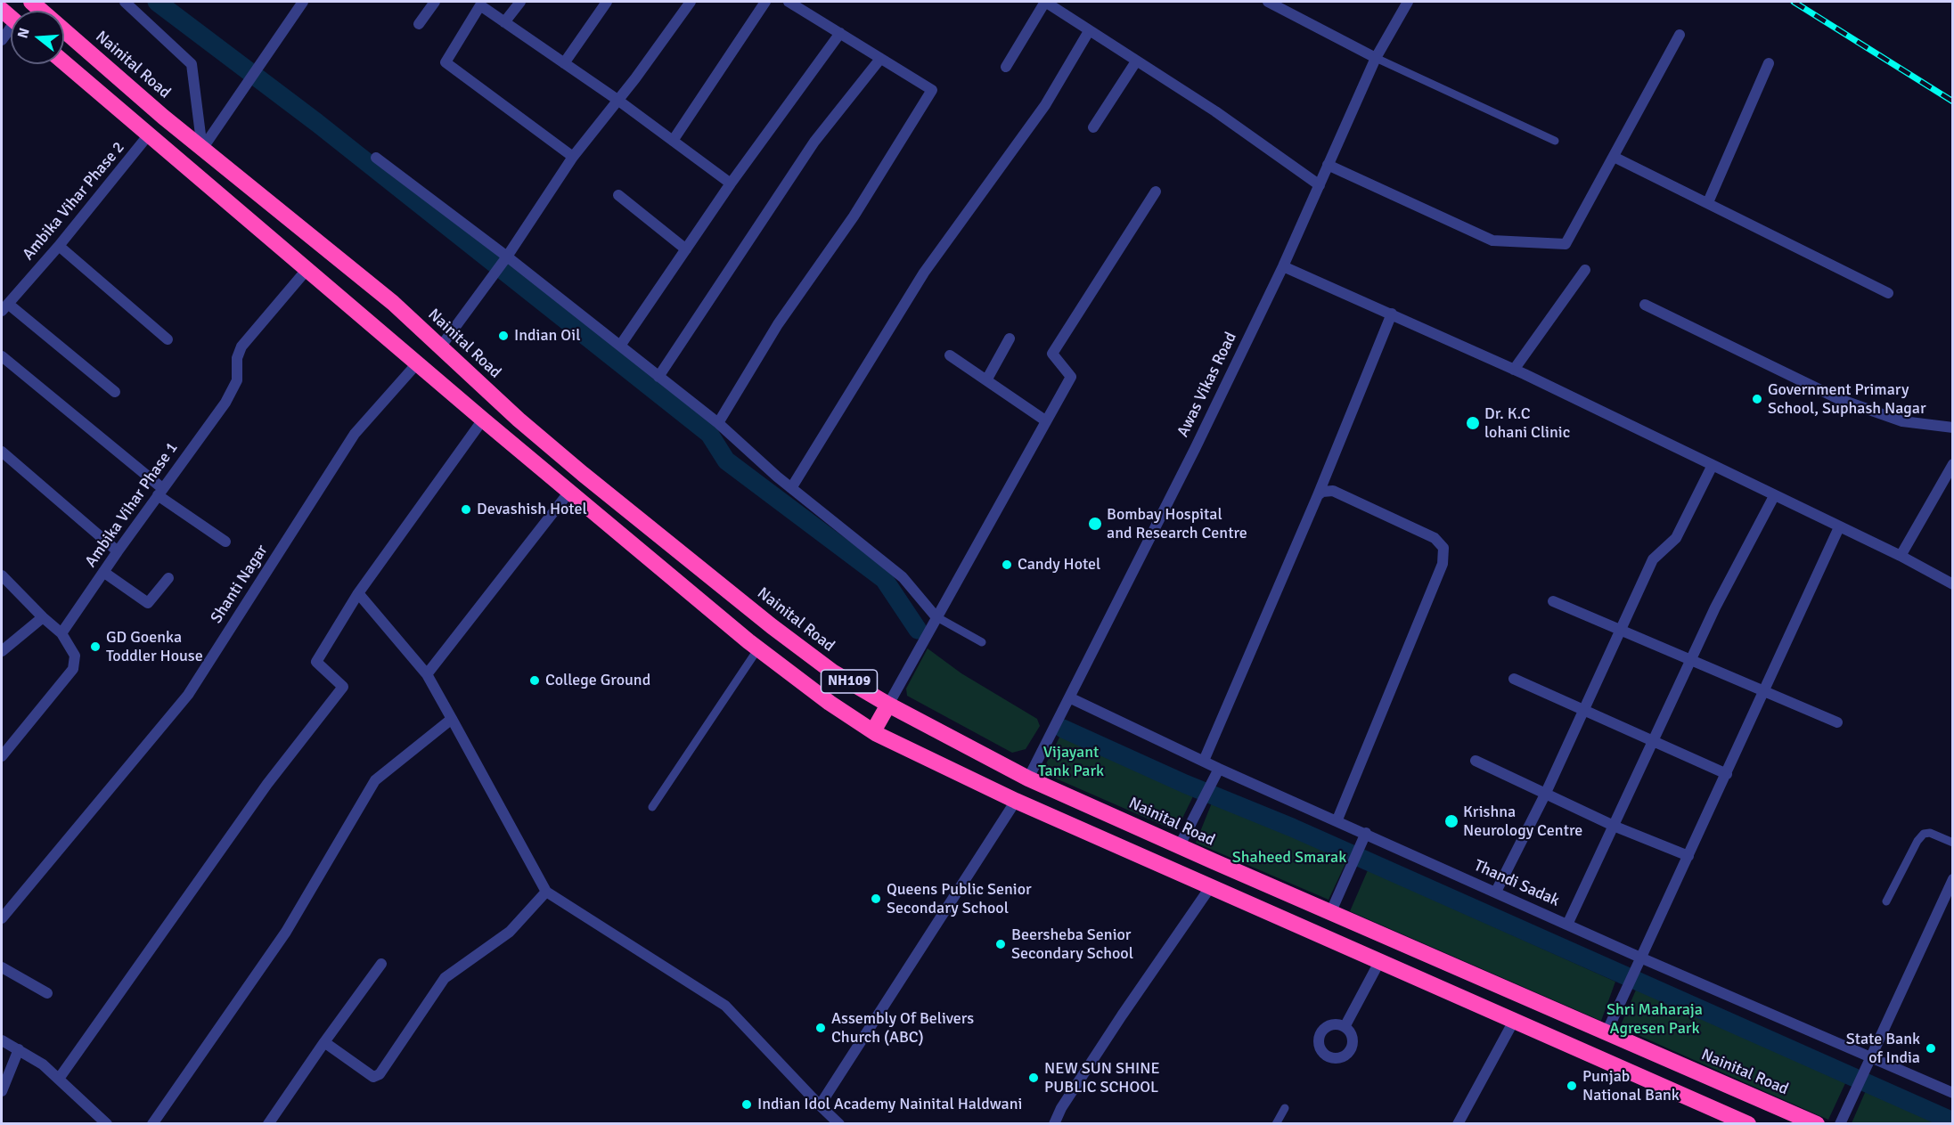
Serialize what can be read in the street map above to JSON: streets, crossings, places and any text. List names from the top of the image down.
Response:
{
  "streets": {
    "highway": ["Nainital Road", "NH109"],
    "street": [
      "Ambika Vihar Phase 2",
      "Awas Vikas Road",
      "Ambika Vihar Phase 1",
      "Shanti Nagar",
      "Thandi Sadak"
    ]
  },
  "crossings": [
    ["Nainital Road", "Awas Vikas Road"],
    ["Ambika Vihar Phase 2", "NH109"],
    ["Awas Vikas Road", "Thandi Sadak"],
    ["Ambika Vihar Phase 1", "NH109"],
    ["Shanti Nagar", "NH109"]
  ],
  "parks": ["Vijayant Tank Park", "Shaheed Smarak", "Shri Maharaja Agresen Park"],
  "places": [
    "Indian Oil",
    "Government Primary School, Suphash Nagar",
    "Dr. K.C lohani Clinic",
    "Devashish Hotel",
    "Bombay Hospital and Research Centre",
    "Candy Hotel",
    "GD Goenka Toddler House",
    "College Ground",
    "Krishna Neurology Centre",
    "Queens Public Senior Secondary School",
    "Beersheba Senior Secondary School",
    "Assembly Of Belivers Church (ABC)",
    "State Bank of India",
    "NEW SUN SHINE PUBLIC SCHOOL",
    "Punjab National Bank",
    "Indian Idol Academy Nainital Haldwani"
  ],
  "north": "left"
}
